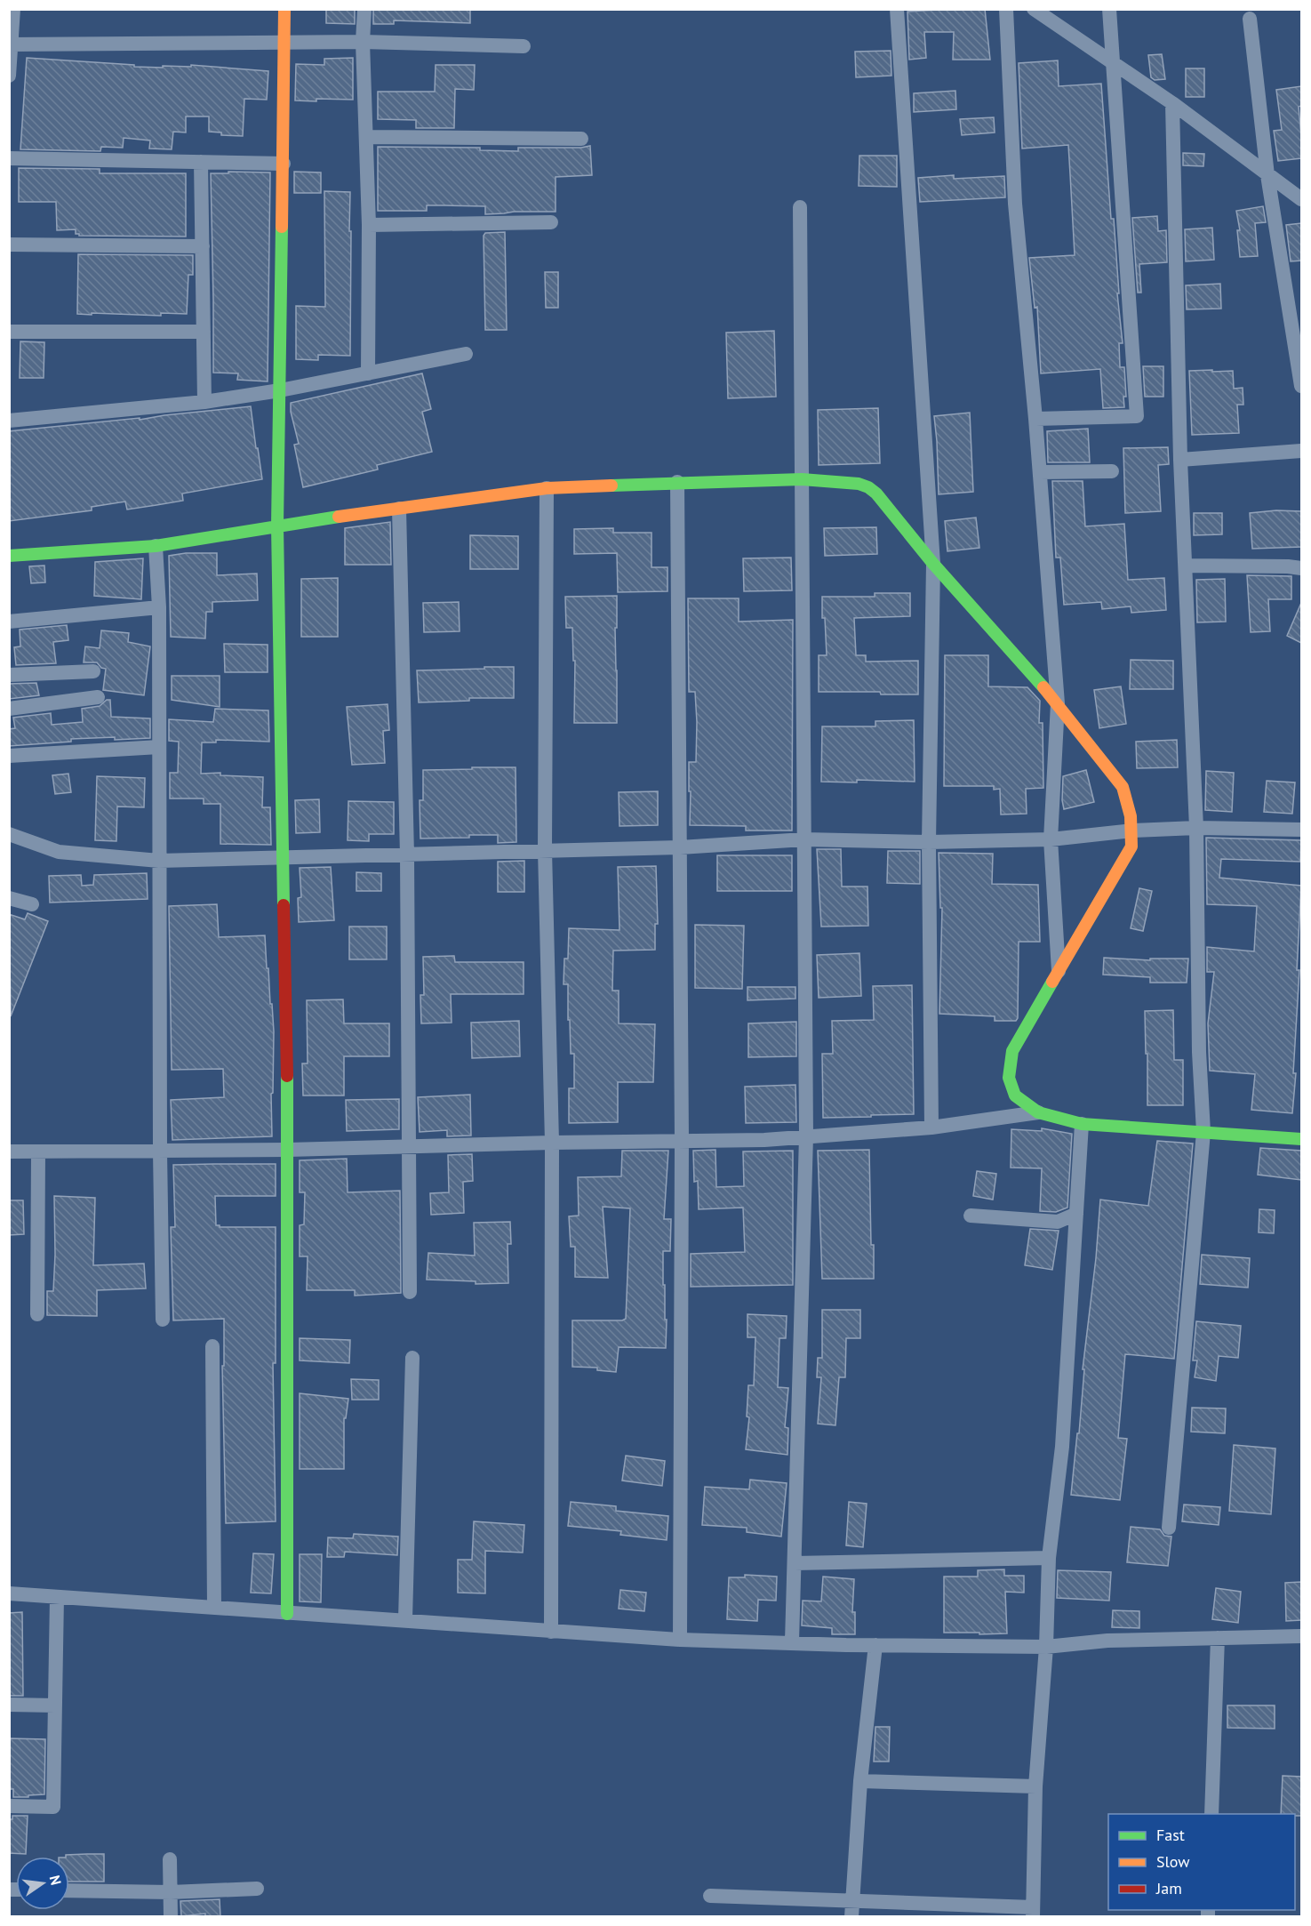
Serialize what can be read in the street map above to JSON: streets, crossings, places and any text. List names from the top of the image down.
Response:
{
  "legend": ["Fast", "Slow", "Jam"],
  "north": "right"
}
